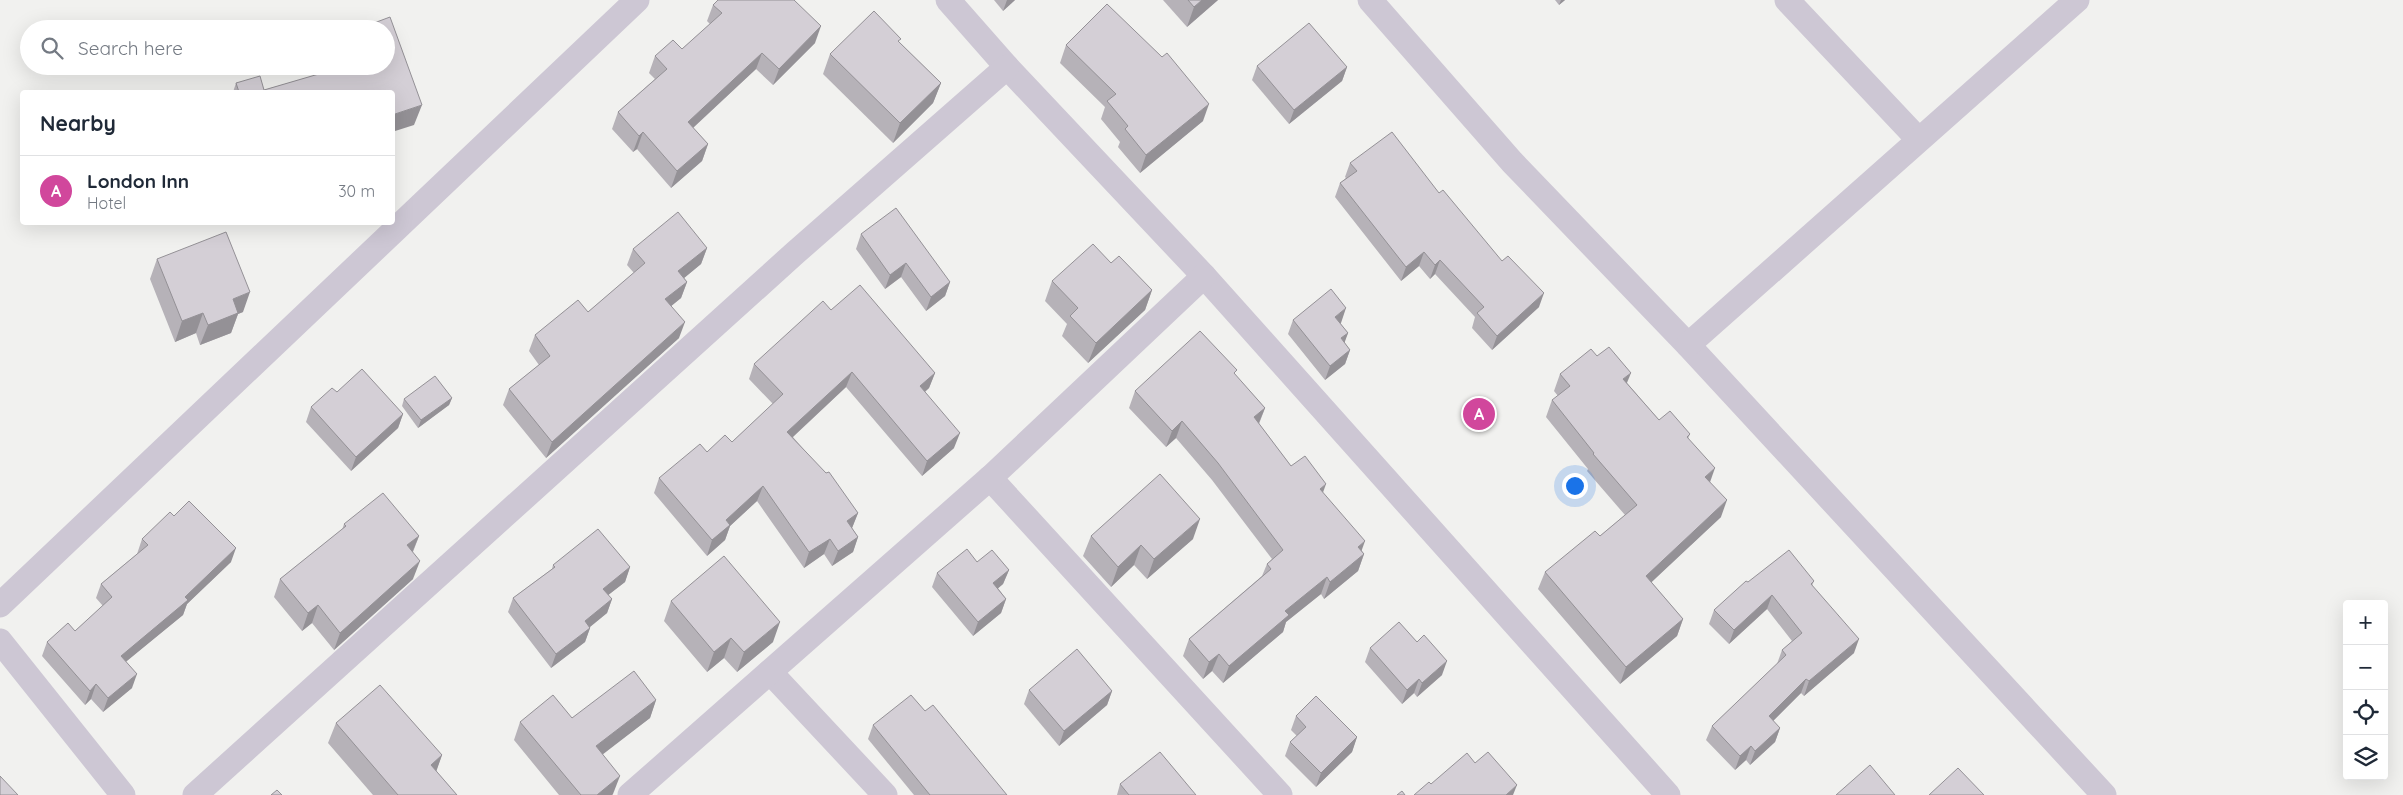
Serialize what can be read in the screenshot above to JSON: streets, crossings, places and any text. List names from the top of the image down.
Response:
{
  "page": {
    "search": "Search here",
    "heading": "Nearby",
    "list": [
      {
        "mark": "A",
        "name": "London Inn",
        "note": "Hotel",
        "value": "30 m"
      }
    ],
    "pins": "A",
    "map_buttons": ["+", "−"]
  }
}
